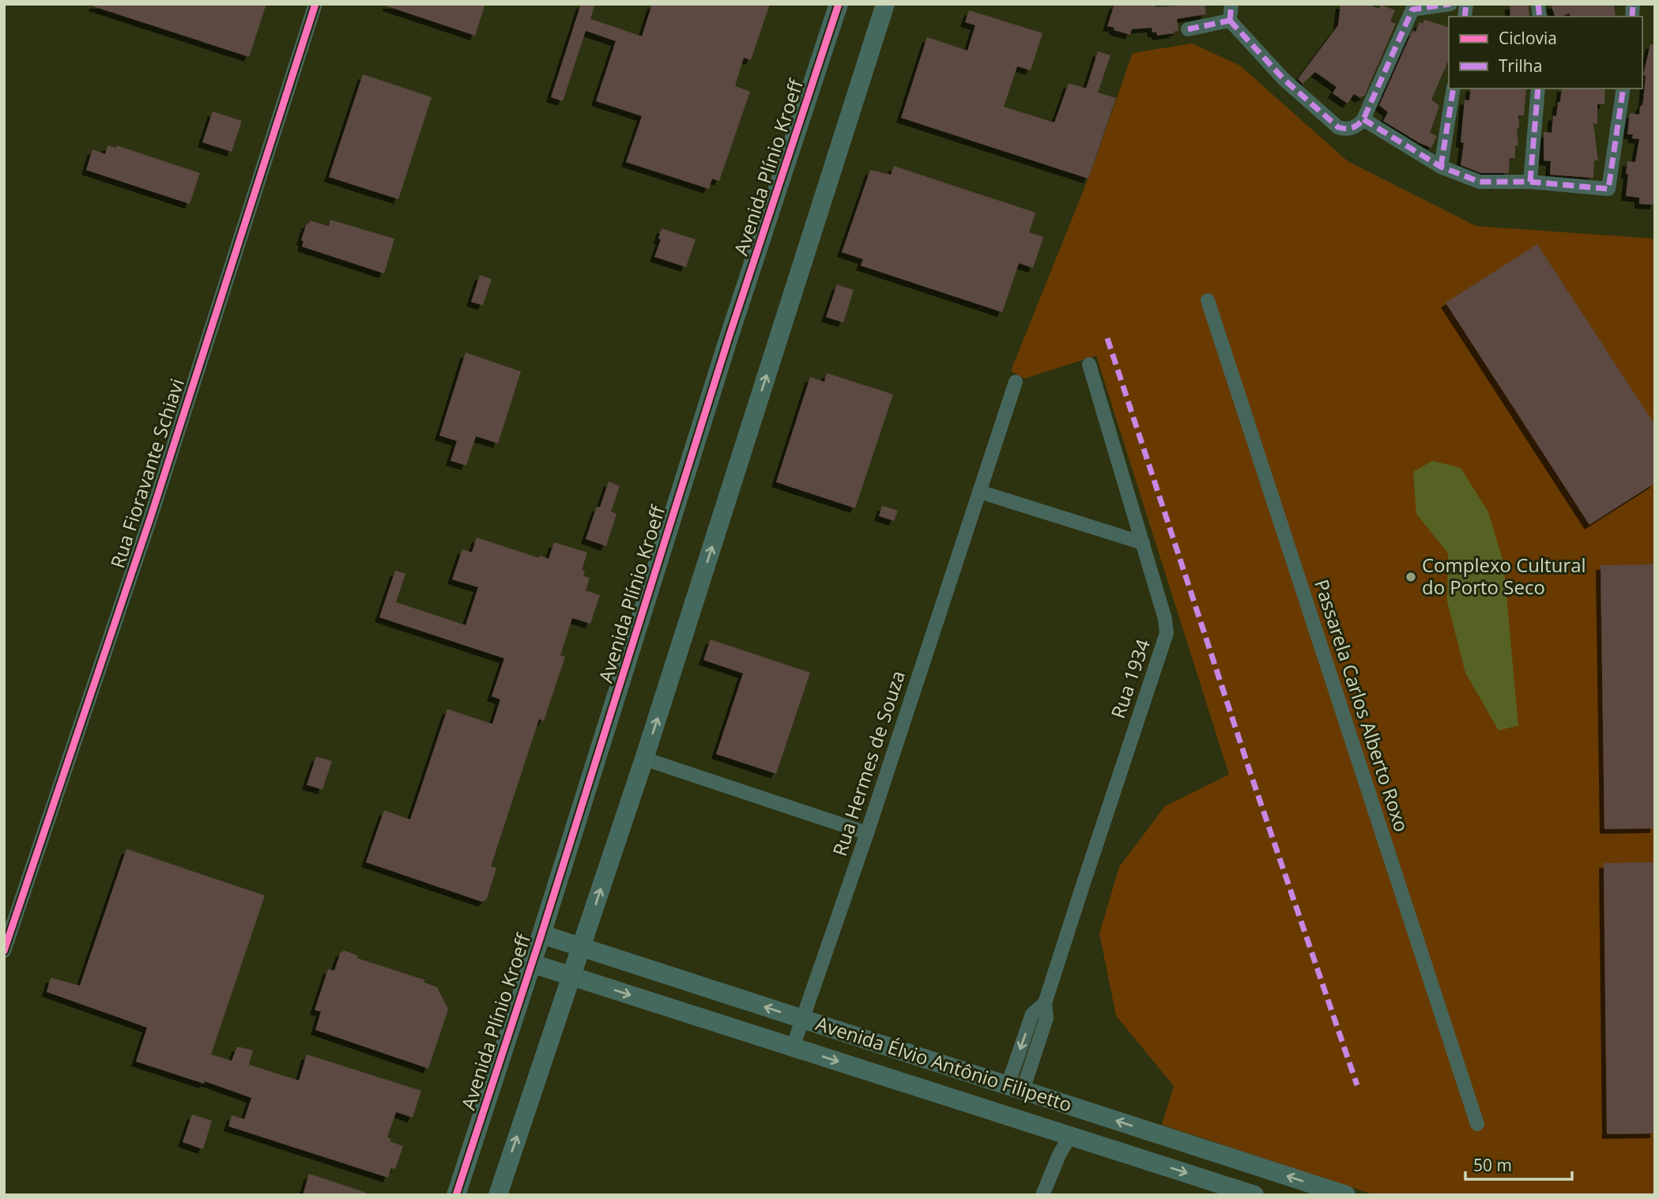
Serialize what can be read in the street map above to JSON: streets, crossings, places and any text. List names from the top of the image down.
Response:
{
  "streets": {
    "main road": ["Avenida Plínio Kroeff", "Avenida Élvio Antônio Filipetto"],
    "street": [
      "Rua Fioravante Schiavi",
      "Rua 1934",
      "Passarela Carlos Alberto Roxo",
      "Rua Hermes de Souza"
    ]
  },
  "crossings": [
    ["Avenida Plínio Kroeff", "Avenida Élvio Antônio Filipetto"],
    ["Rua 1934", "Avenida Élvio Antônio Filipetto"],
    ["Rua Hermes de Souza", "Avenida Élvio Antônio Filipetto"]
  ],
  "places": ["Complexo Cultural do Porto Seco"],
  "legend": ["Ciclovia", "Trilha"],
  "scale_bar": "50 m"
}
